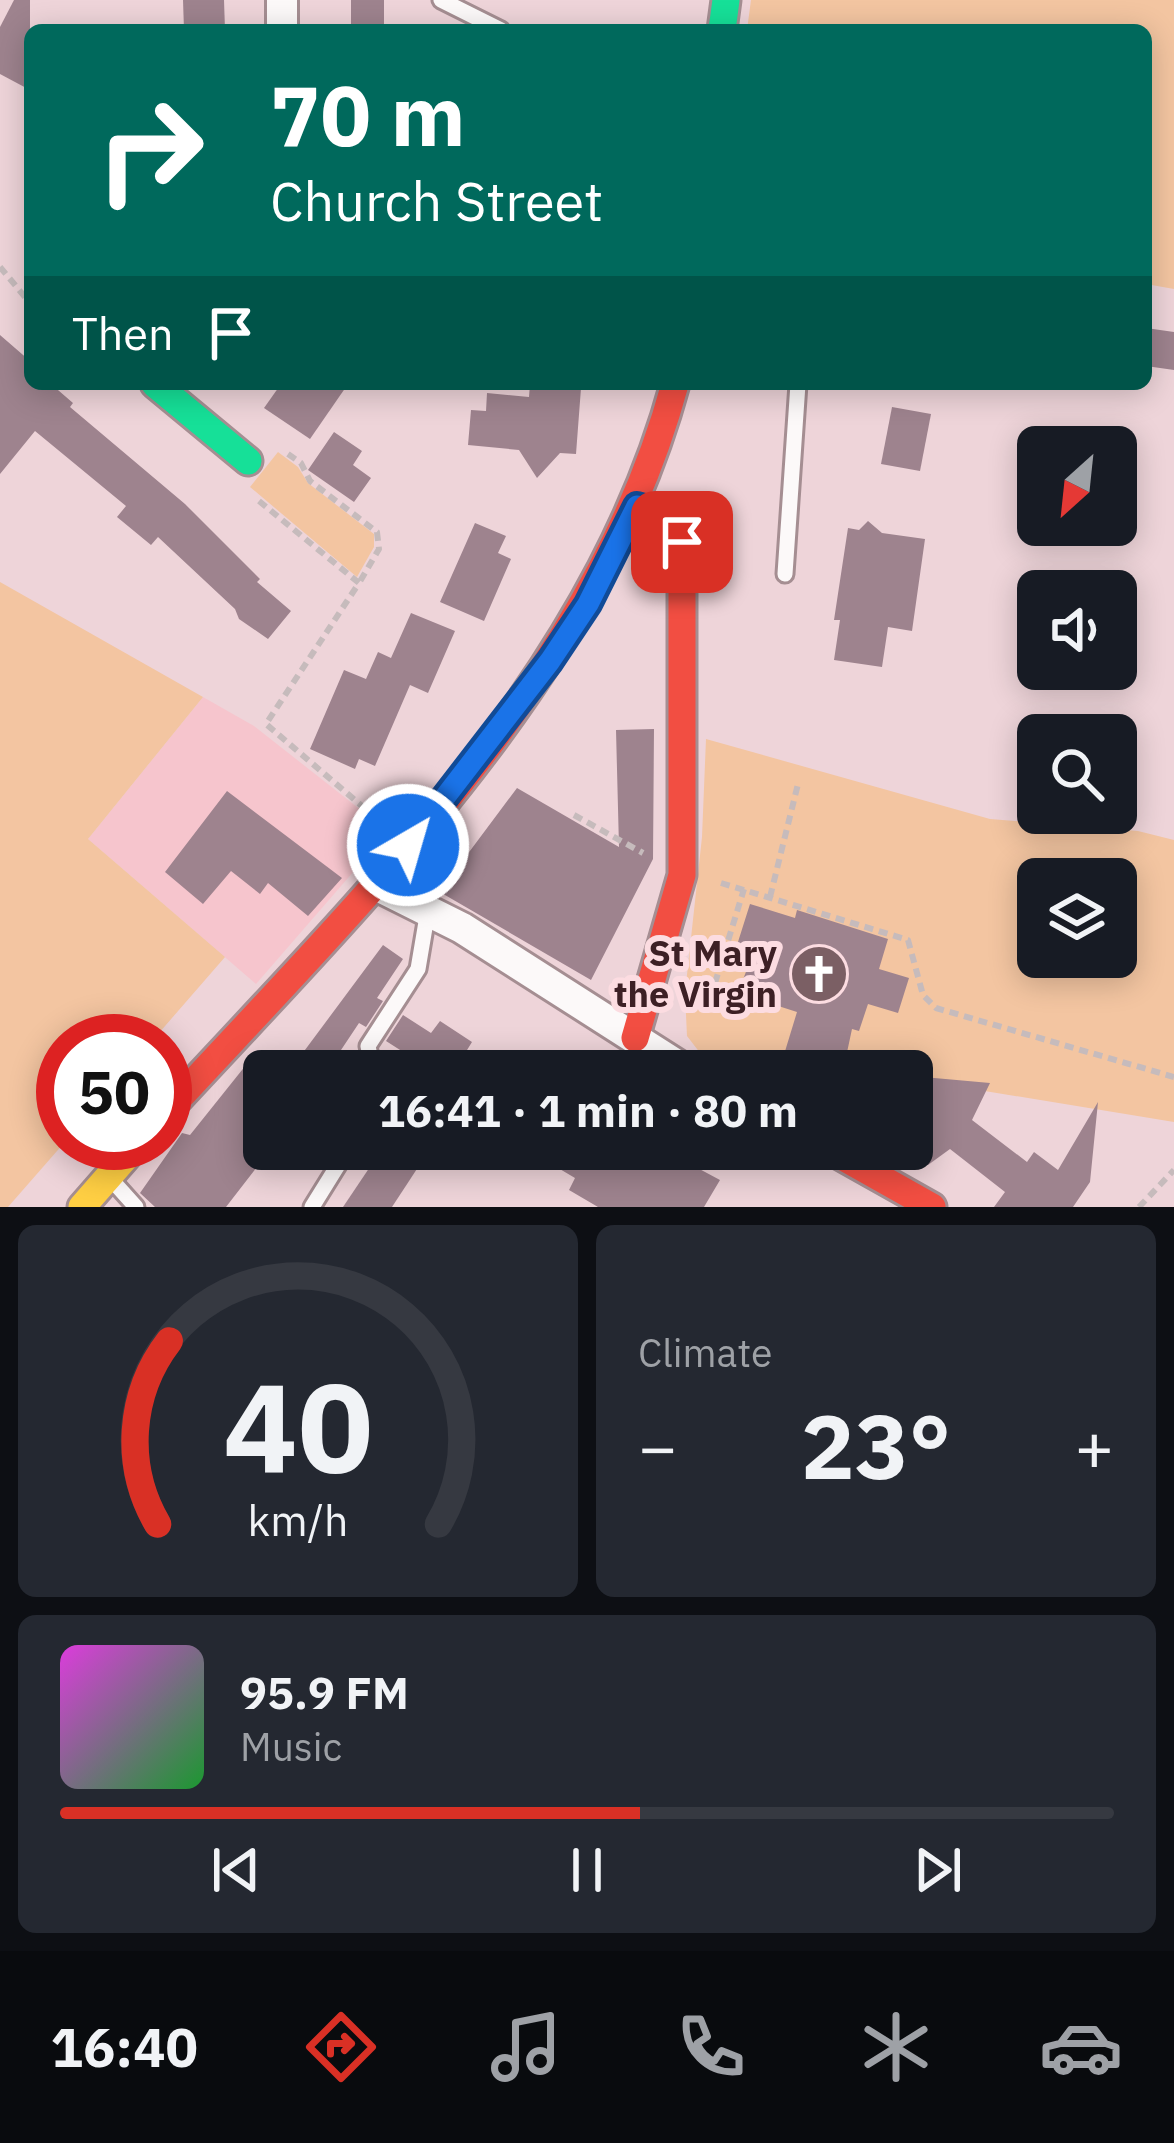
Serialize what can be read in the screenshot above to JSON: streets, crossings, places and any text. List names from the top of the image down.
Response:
{
  "places": {
    "church": ["St Mary the Virgin"]
  },
  "north": "bottom left",
  "page": {
    "turn": ["70 m", "Church Street"],
    "then": "Then",
    "limit": "50",
    "trip": "16:41 · 1 min · 80 m",
    "tile": "Climate",
    "heat": ["−", "23°", "+"],
    "song": ["95.9 FM", "Music"],
    "tabs": "16:40",
    "gauge": ["40", "km/h"]
  }
}
